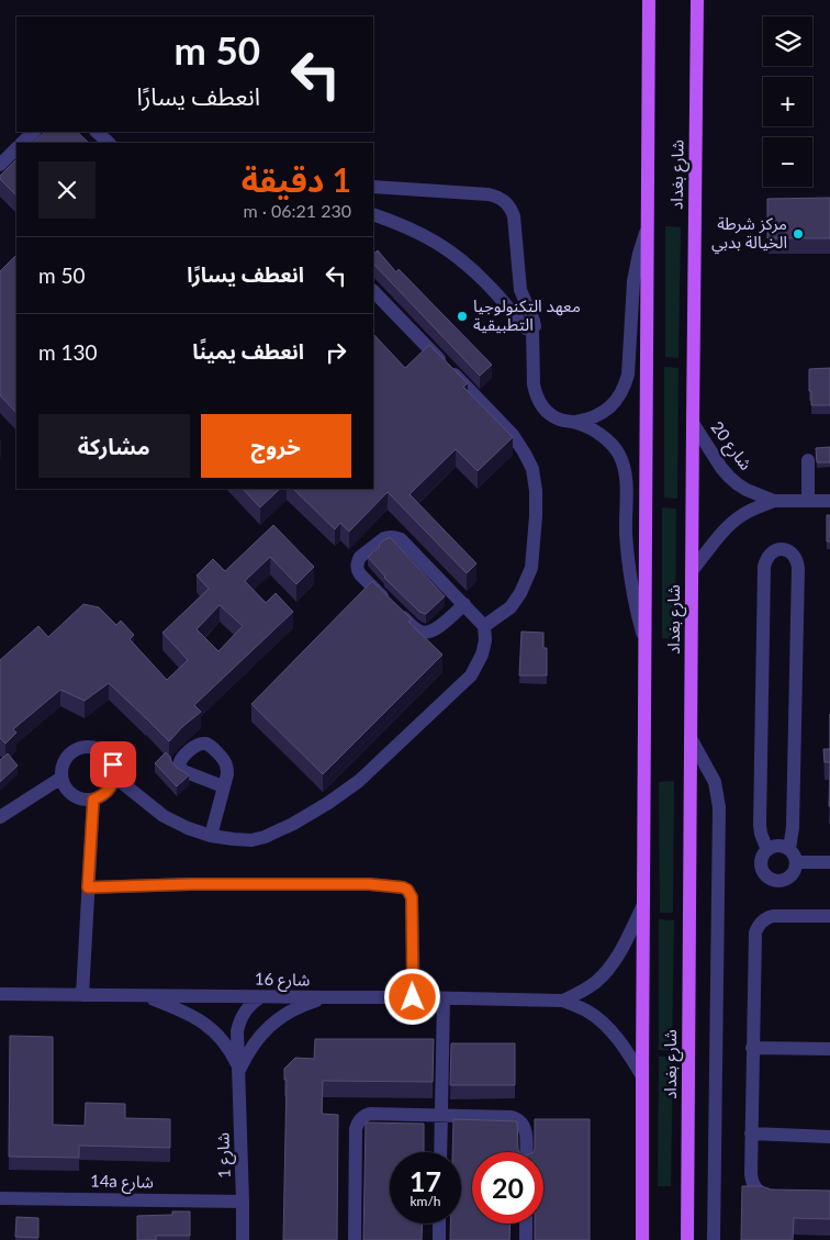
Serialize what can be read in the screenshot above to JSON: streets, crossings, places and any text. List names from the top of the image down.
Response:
{
  "streets": {
    "main road": ["شارع بغداد"],
    "street": [
      "شارع 20",
      "شارع 16",
      "شارع 1",
      "14a شارع"
    ]
  },
  "crossings": [
    ["شارع بغداد", "شارع 20"],
    ["شارع بغداد", "شارع 16"],
    ["شارع 16", "شارع 1"],
    ["شارع 1", "14a شارع"]
  ],
  "places": ["مركز شرطة الخيالة بدبي", "معهد التكنولوجيا التطبيقية"],
  "page": {
    "map_buttons": ["+", "−"],
    "turn": ["50 m", "انعطف يسارًا"],
    "heading": ["1 دقيقة", "230 m · 06:21"],
    "list": [
      {
        "name": "انعطف يسارًا",
        "value": "50 m"
      },
      {
        "name": "انعطف يمينًا",
        "value": "130 m"
      }
    ],
    "buttons": ["خروج", "مشاركة"],
    "speed": "17 km/h",
    "limit": "20"
  }
}
